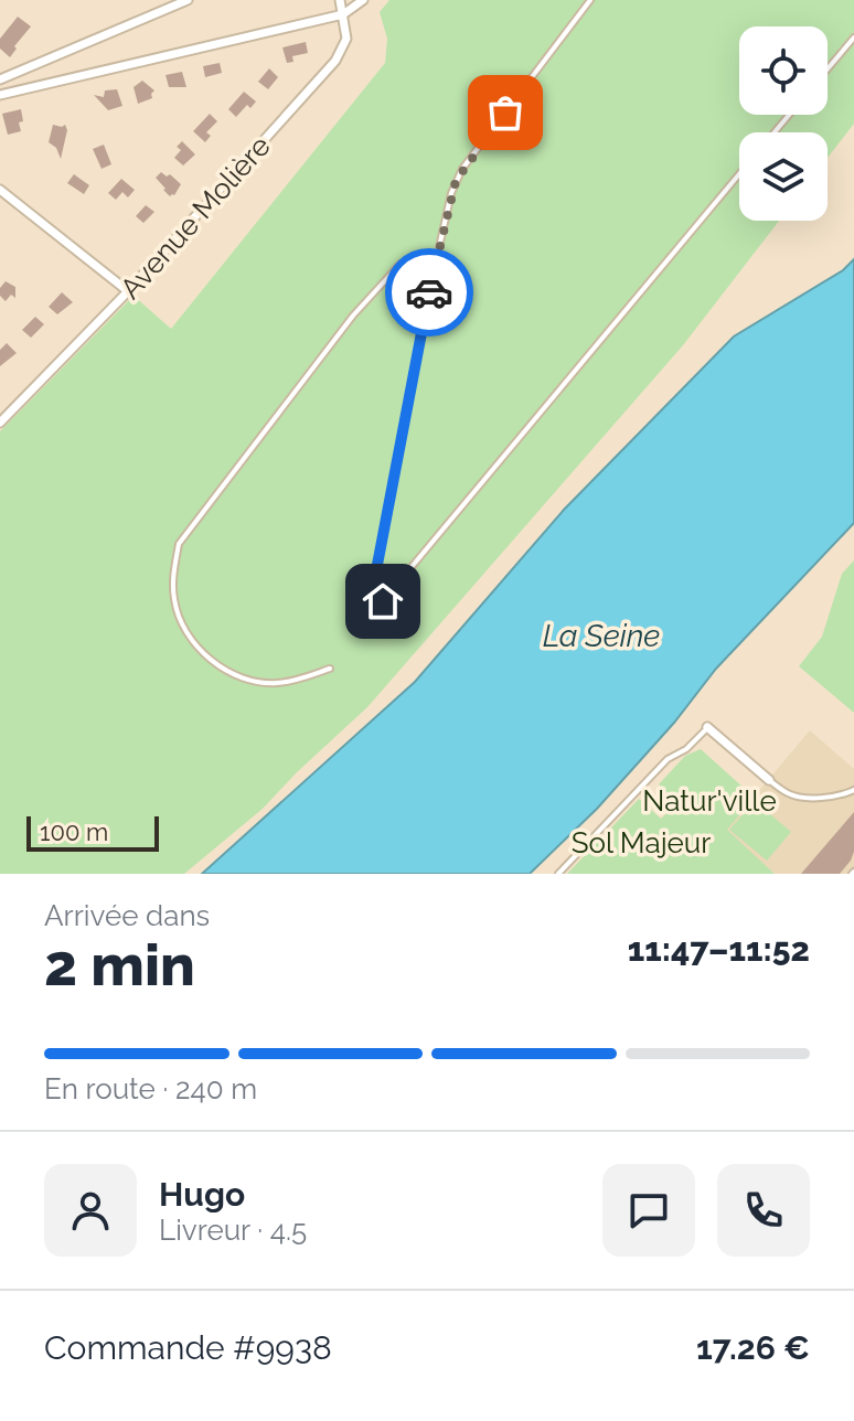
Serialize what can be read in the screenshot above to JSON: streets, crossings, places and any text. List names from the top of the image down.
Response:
{
  "streets": {
    "street": ["Avenue Molière"]
  },
  "water": ["La Seine"],
  "parks": ["Natur'ville", "Sol Majeur"],
  "scale_bar": "100 m",
  "page": {
    "scale": "100 m",
    "heading": ["2 min", "Arrivée dans", "11:47–11:52"],
    "panel": [
      "Hugo",
      "Livreur · 4.5",
      "Commande #9938",
      "17.26 €"
    ],
    "bar": "En route · 240 m"
  }
}
